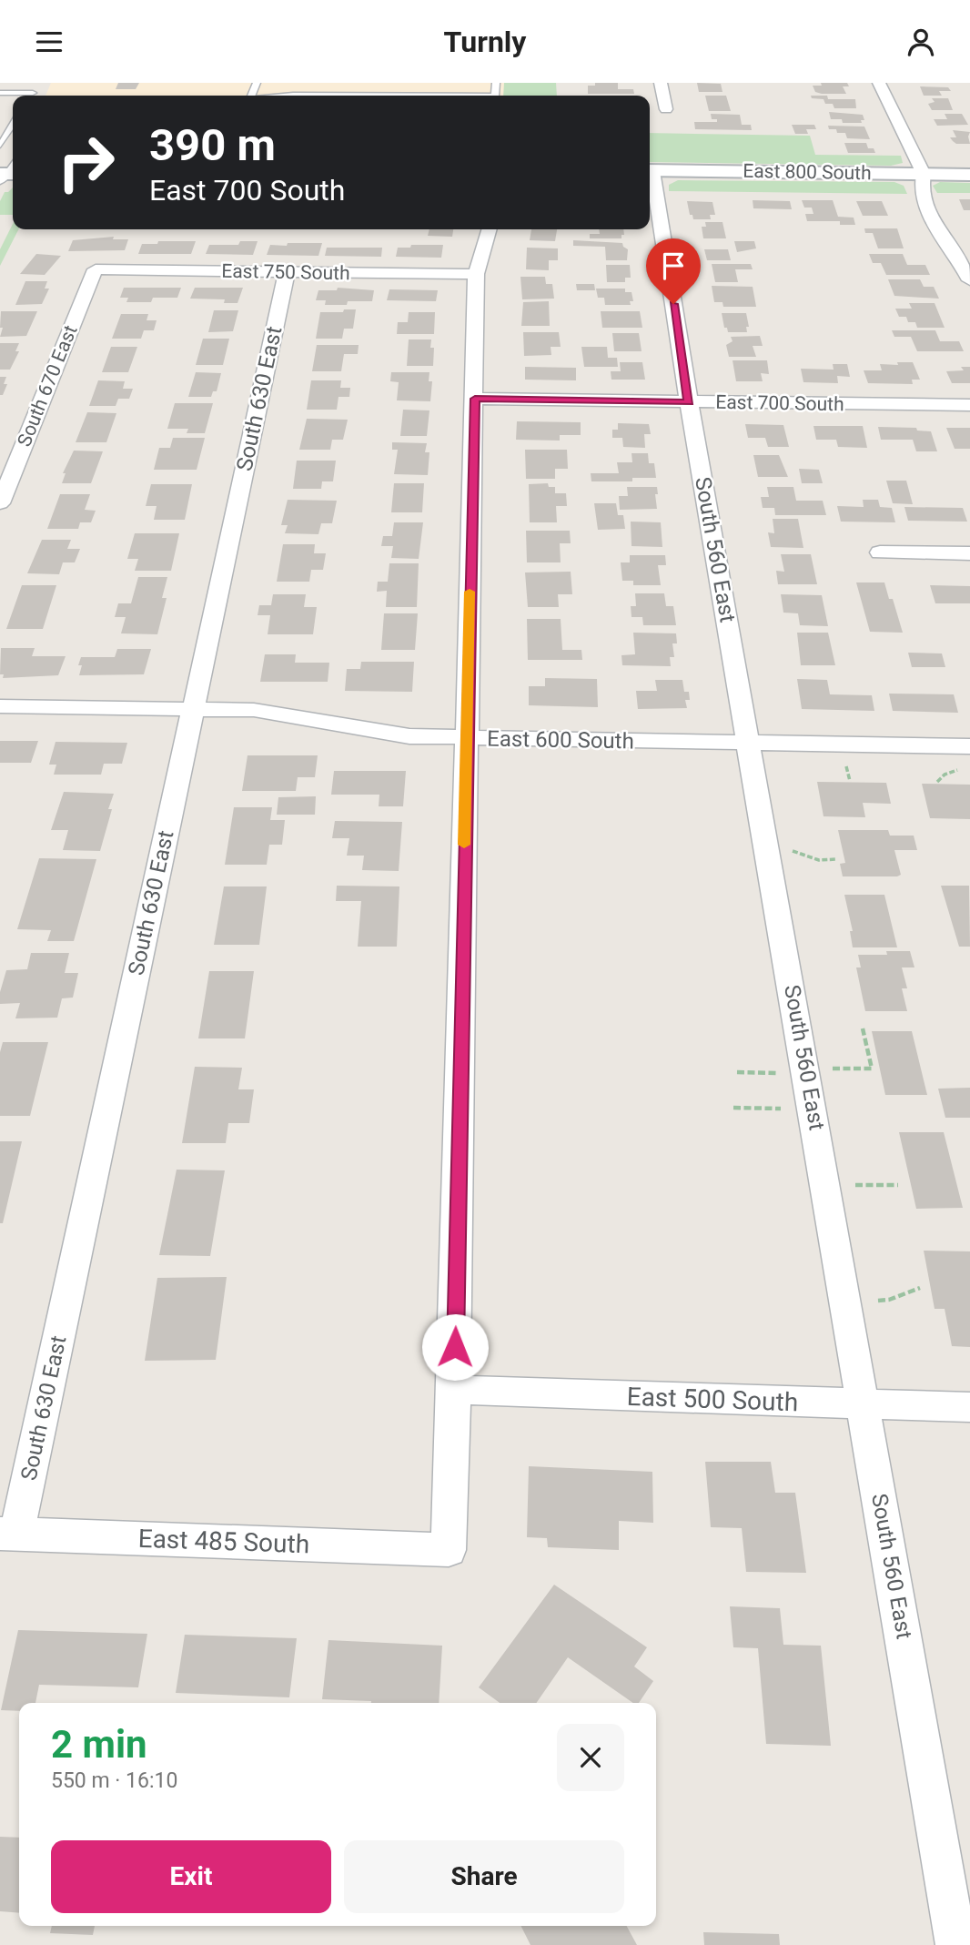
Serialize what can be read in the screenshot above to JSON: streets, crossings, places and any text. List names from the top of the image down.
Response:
{
  "streets": {
    "main road": ["East 800 South"],
    "street": [
      "East 750 South",
      "South 670 East",
      "South 630 East",
      "East 700 South",
      "South 560 East",
      "East 600 South",
      "East 500 South",
      "East 485 South"
    ]
  },
  "crossings": [
    ["East 750 South", "South 670 East"],
    ["East 750 South", "South 630 East"],
    ["South 630 East", "East 600 South"],
    ["South 630 East", "East 485 South"],
    ["East 700 South", "South 560 East"],
    ["South 560 East", "East 600 South"],
    ["South 560 East", "East 500 South"],
    ["East 500 South", "East 485 South"]
  ],
  "page": {
    "header": "Turnly",
    "turn": ["390 m", "East 700 South"],
    "heading": ["2 min", "550 m · 16:10"],
    "buttons": ["Exit", "Share"]
  }
}
